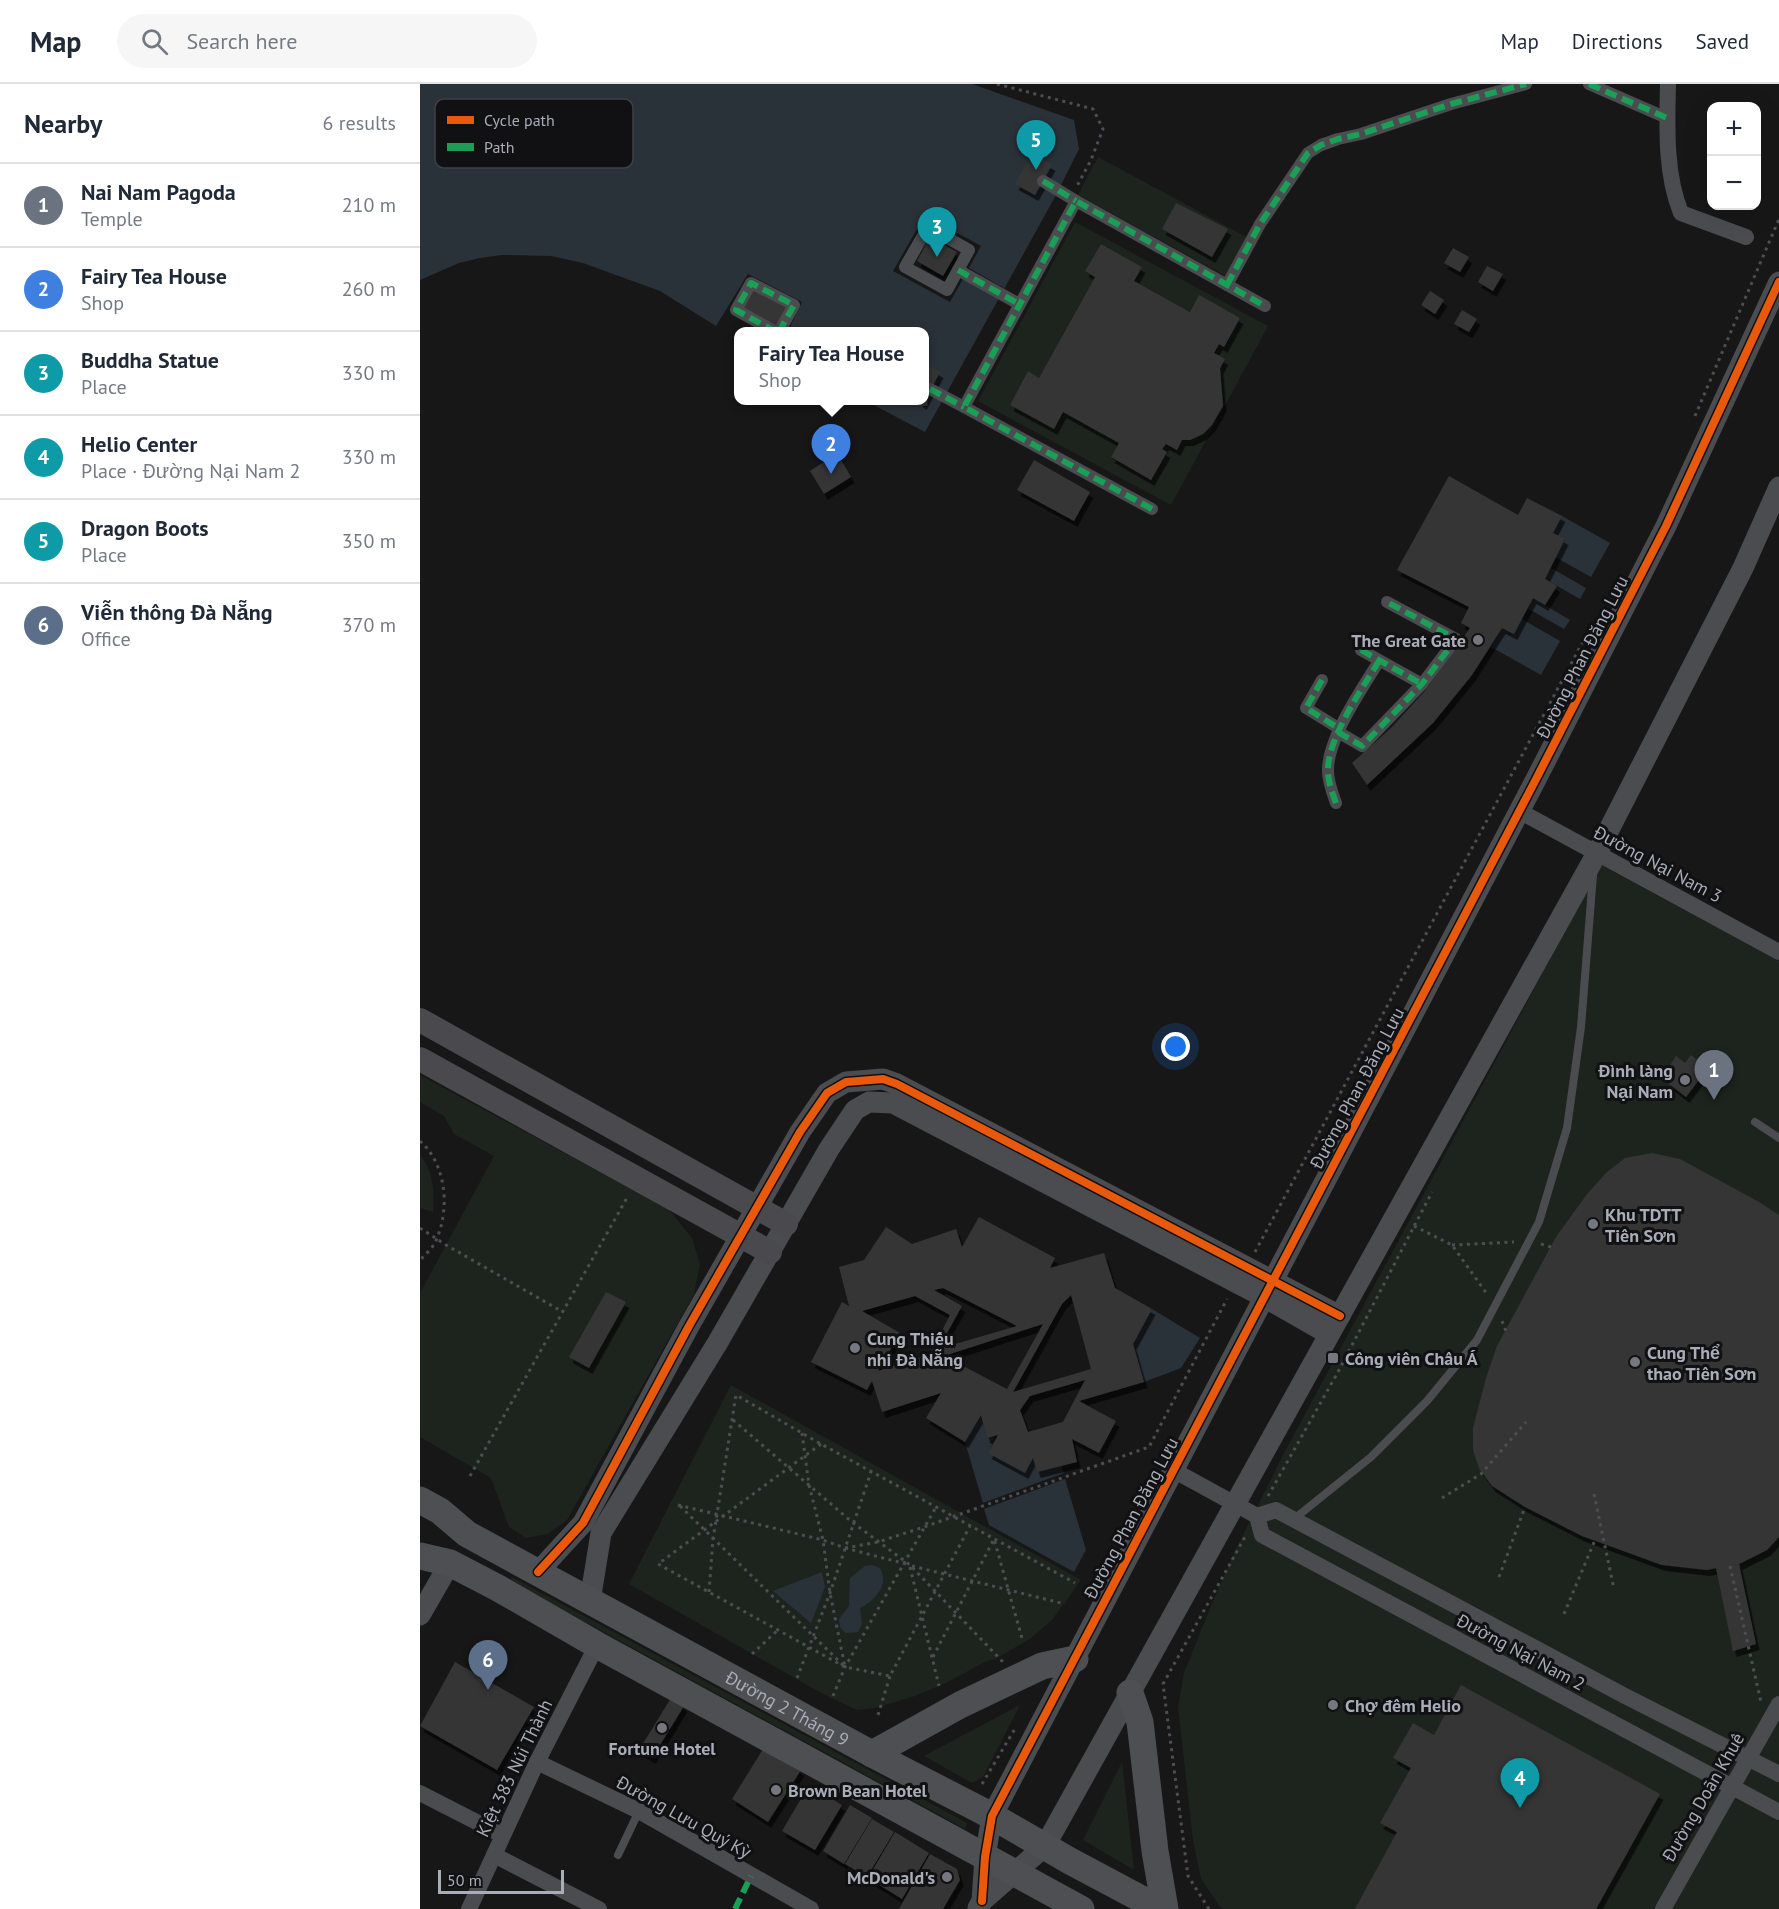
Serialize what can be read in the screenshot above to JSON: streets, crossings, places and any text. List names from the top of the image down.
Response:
{
  "streets": {
    "main road": ["Đường 2 Tháng 9"],
    "street": [
      "Đường Phan Đăng Lưu",
      "Đường Nại Nam 3",
      "Đường Nại Nam 2",
      "Kiệt 383 Núi Thành",
      "Đường Doãn Khuê",
      "Đường Lưu Quý Kỳ"
    ]
  },
  "crossings": [
    ["Đường Phan Đăng Lưu", "Đường Nại Nam 3"],
    ["Đường Phan Đăng Lưu", "Đường 2 Tháng 9"],
    ["Đường Nại Nam 2", "Đường Doãn Khuê"],
    ["Đường 2 Tháng 9", "Kiệt 383 Núi Thành"],
    ["Kiệt 383 Núi Thành", "Đường Lưu Quý Kỳ"]
  ],
  "places": {
    "other": [
      "The Great Gate",
      "Đình làng Nại Nam",
      "Khu TDTT Tiên Sơn",
      "Cung Thiếu nhi Đà Nẵng",
      "Cung Thể thao Tiên Sơn",
      "Chợ đêm Helio",
      "Fortune Hotel",
      "Brown Bean Hotel",
      "McDonald's"
    ],
    "transit": ["Công viên Châu Á"]
  },
  "legend": ["Cycle path", "Path"],
  "scale_bar": "50 m",
  "page": {
    "header": "Map",
    "search": "Search here",
    "nav": ["Map", "Directions", "Saved"],
    "heading": ["Nearby", "6 results"],
    "map_buttons": ["+", "−"],
    "pins": [
      "5",
      "3",
      "2",
      "1",
      "6",
      "4"
    ],
    "list": [
      {
        "mark": "1",
        "name": "Nai Nam Pagoda",
        "note": "Temple",
        "value": "210 m"
      },
      {
        "mark": "2",
        "name": "Fairy Tea House",
        "note": "Shop",
        "value": "260 m"
      },
      {
        "mark": "3",
        "name": "Buddha Statue",
        "note": "Place",
        "value": "330 m"
      },
      {
        "mark": "4",
        "name": "Helio Center",
        "note": "Place · Đường Nại Nam 2",
        "value": "330 m"
      },
      {
        "mark": "5",
        "name": "Dragon Boots",
        "note": "Place",
        "value": "350 m"
      },
      {
        "mark": "6",
        "name": "Viễn thông Đà Nẵng",
        "note": "Office",
        "value": "370 m"
      }
    ],
    "popup": ["Fairy Tea House", "Shop"],
    "scale": "50 m"
  }
}
